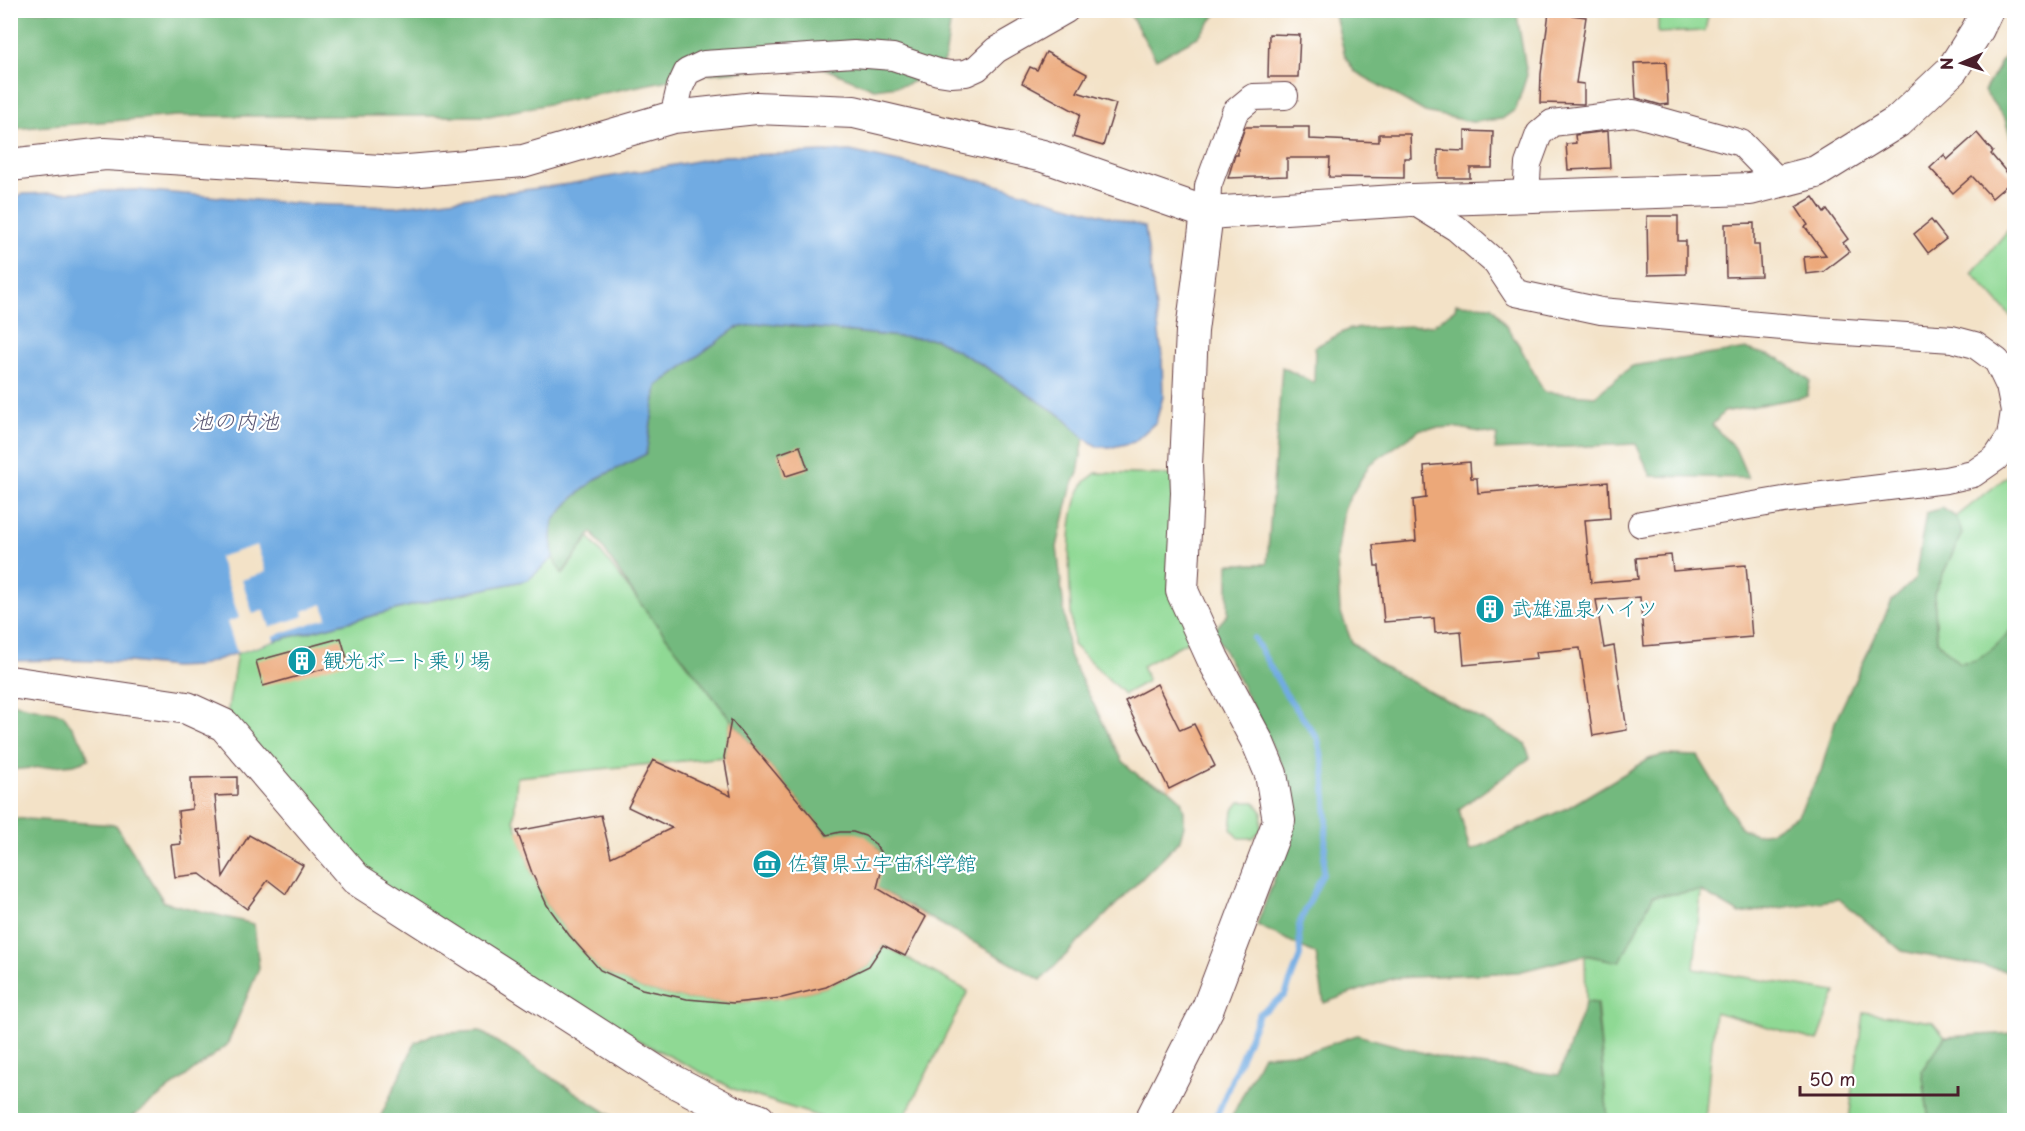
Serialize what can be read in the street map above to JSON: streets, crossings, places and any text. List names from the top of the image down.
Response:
{
  "water": ["池の内池"],
  "places": {
    "building": ["武雄温泉ハイツ", "観光ボート乗り場"],
    "museum": ["佐賀県立宇宙科学館"]
  },
  "scale_bar": "50 m",
  "north": "left"
}
